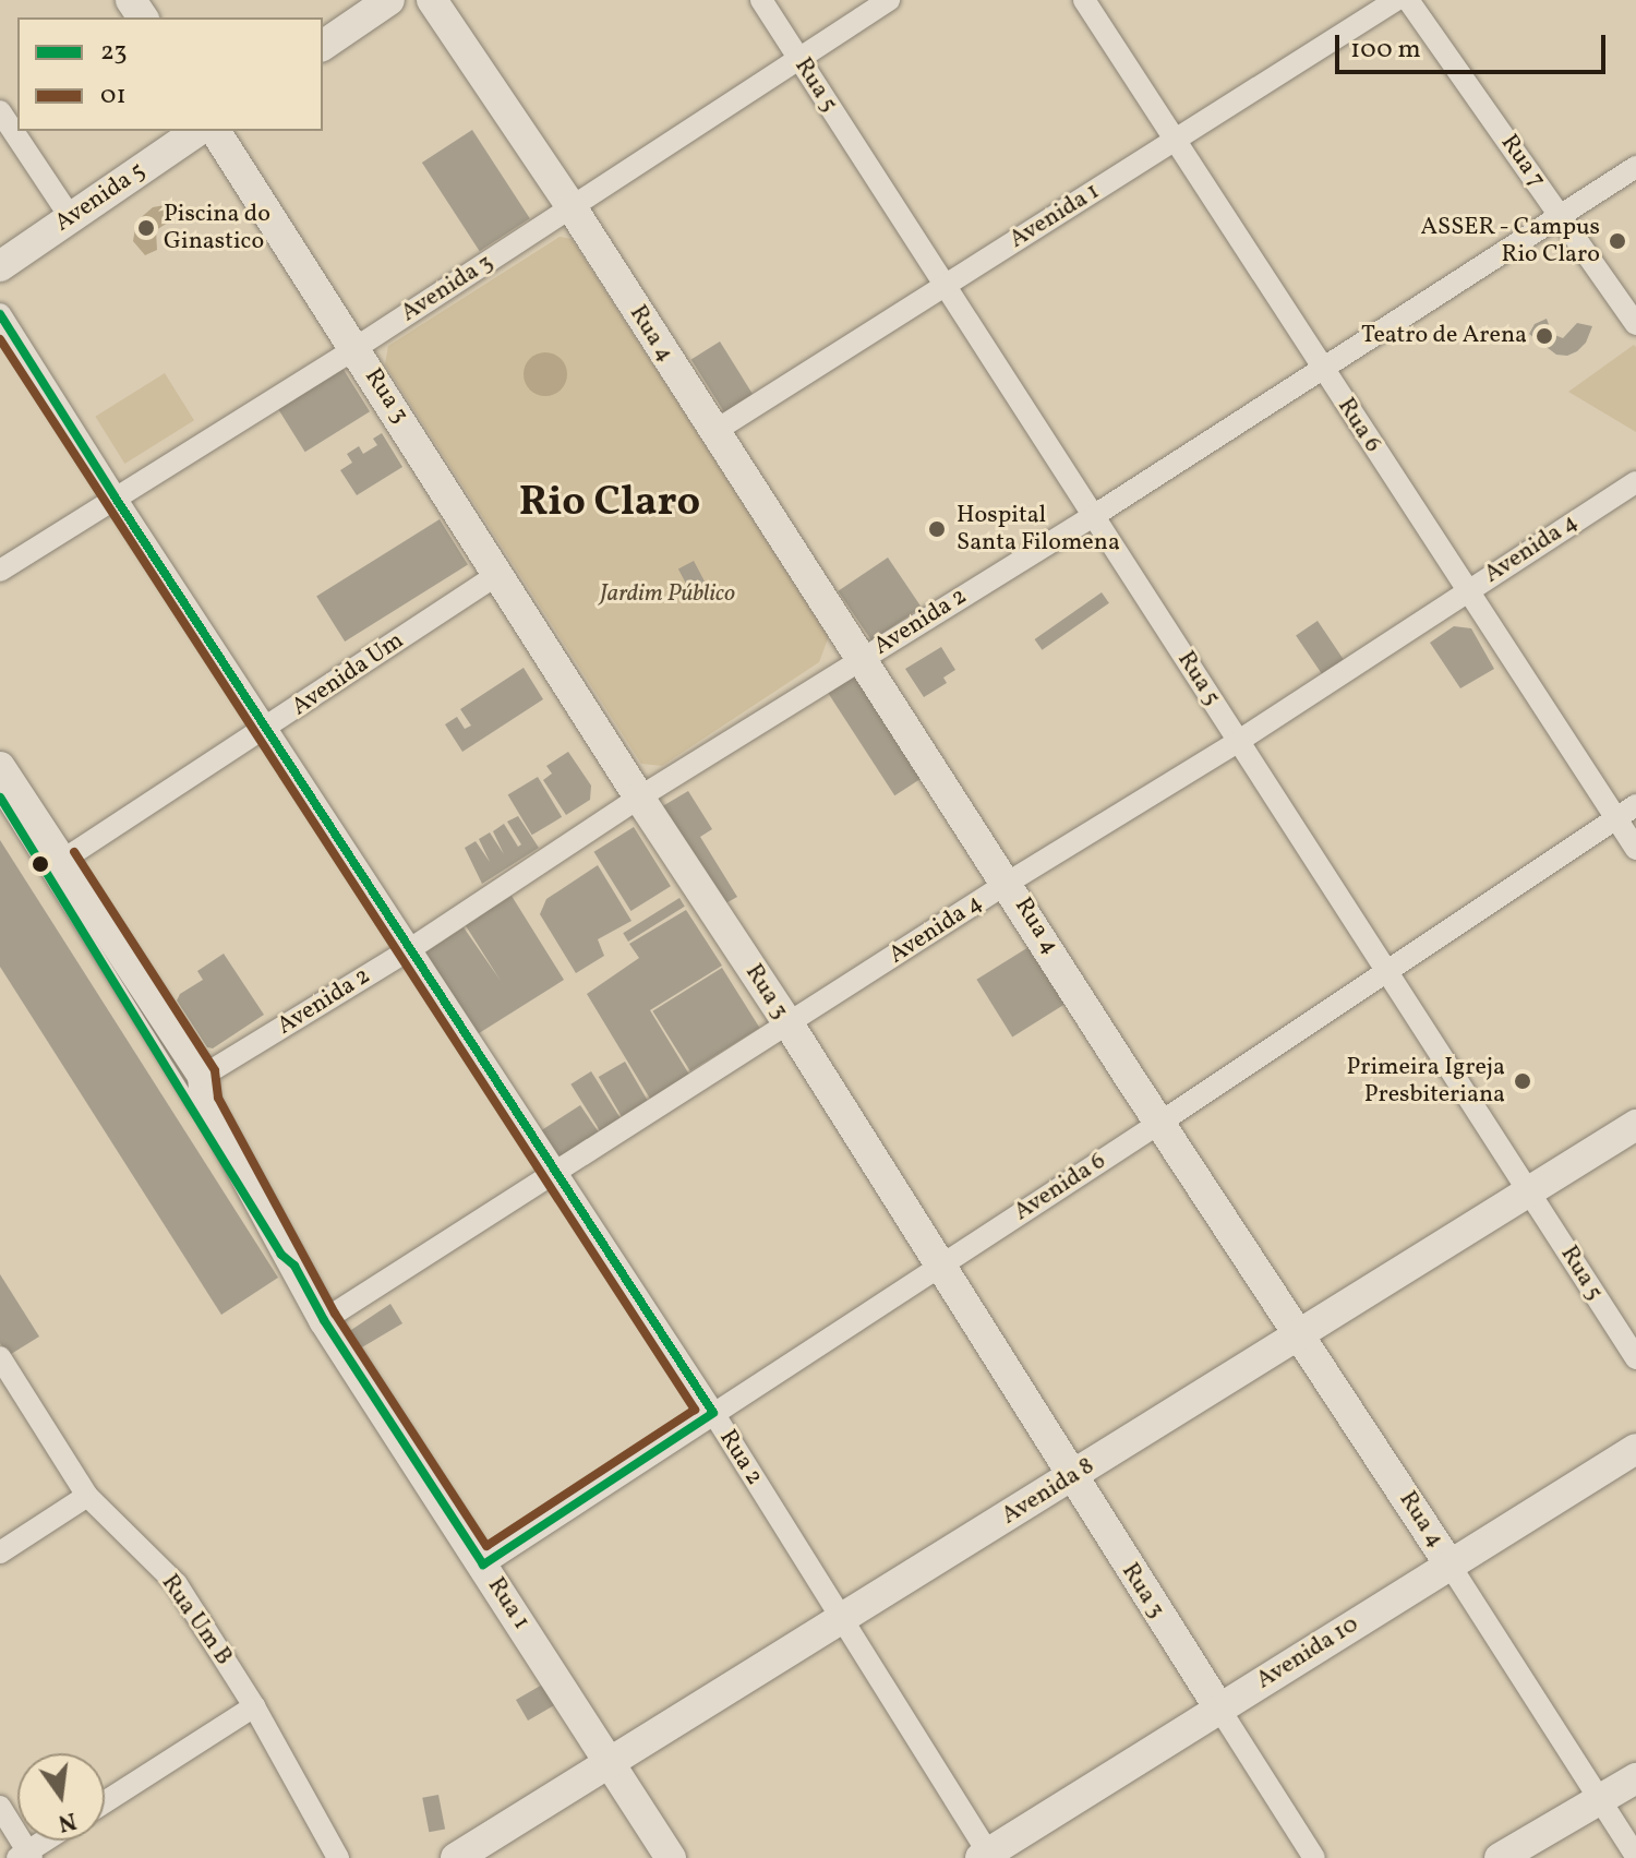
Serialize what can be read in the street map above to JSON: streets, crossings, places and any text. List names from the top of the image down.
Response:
{
  "streets": {
    "main road": [
      "Avenida 5",
      "Rua 4",
      "Rua 3",
      "Avenida 8",
      "Rua 1",
      "Avenida 10"
    ],
    "street": [
      "Rua 5",
      "Rua 7",
      "Avenida 1",
      "Avenida 3",
      "Rua 6",
      "Avenida 4",
      "Avenida 2",
      "Avenida Um",
      "Avenida 6",
      "Rua 2",
      "Rua Um B"
    ]
  },
  "crossings": [
    ["Rua 5", "Avenida 1"],
    ["Rua 5", "Avenida 3"],
    ["Rua 5", "Avenida 4"],
    ["Rua 5", "Avenida 2"],
    ["Rua 5", "Avenida 6"],
    ["Rua 5", "Avenida 8"],
    ["Rua 7", "Avenida 2"],
    ["Avenida 1", "Rua 4"],
    ["Avenida 1", "Rua 6"],
    ["Avenida 3", "Rua 4"],
    ["Avenida 3", "Rua 3"],
    ["Avenida 3", "Rua 2"],
    ["Rua 4", "Avenida 4"],
    ["Rua 4", "Avenida 2"],
    ["Rua 4", "Avenida 6"],
    ["Rua 4", "Avenida 8"],
    ["Rua 4", "Avenida 10"],
    ["Rua 3", "Avenida 4"],
    ["Rua 3", "Avenida 2"],
    ["Rua 3", "Avenida Um"],
    ["Rua 3", "Avenida 6"],
    ["Rua 3", "Avenida 8"],
    ["Rua 3", "Avenida 10"],
    ["Rua 6", "Avenida 4"],
    ["Rua 6", "Avenida 2"],
    ["Rua 6", "Avenida 6"],
    ["Avenida 4", "Rua 2"],
    ["Avenida 4", "Rua 1"],
    ["Avenida 2", "Rua 2"],
    ["Avenida 2", "Rua 1"],
    ["Avenida Um", "Rua 2"],
    ["Avenida Um", "Rua 1"],
    ["Avenida 6", "Rua 2"],
    ["Avenida 6", "Rua 1"],
    ["Rua 2", "Avenida 8"],
    ["Rua 2", "Avenida 10"],
    ["Avenida 8", "Rua 1"]
  ],
  "districts": ["Rio Claro"],
  "parks": ["Jardim Público"],
  "places": [
    "Piscina do Ginastico",
    "ASSER - Campus Rio Claro",
    "Teatro de Arena",
    "Hospital Santa Filomena",
    "Primeira Igreja Presbiteriana"
  ],
  "lines": ["transit line 23", "transit line 01"],
  "legend": ["23", "01"],
  "scale_bar": "100 m",
  "north": "bottom"
}
